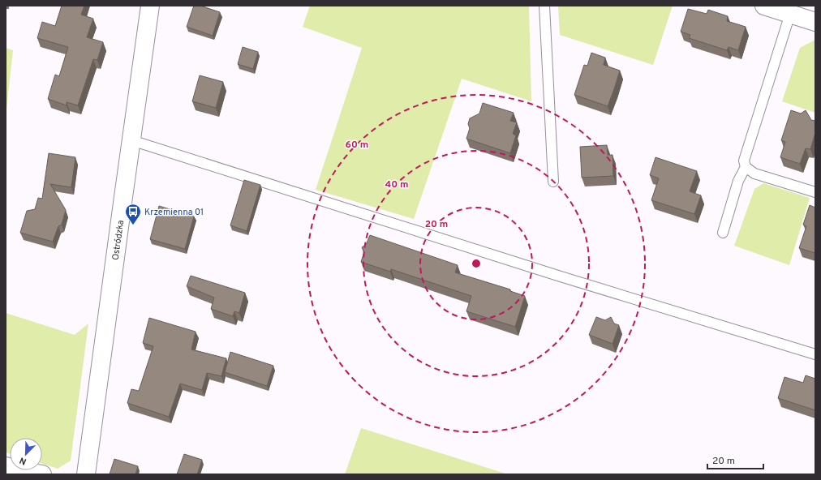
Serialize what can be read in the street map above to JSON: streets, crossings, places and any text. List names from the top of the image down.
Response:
{
  "streets": {
    "street": ["Ostródzka"]
  },
  "places": {
    "bus stop": ["Krzemienna 01"]
  },
  "scale_bar": "20 m",
  "north": "bottom left",
  "rings": ["60 m", "40 m", "20 m"]
}
